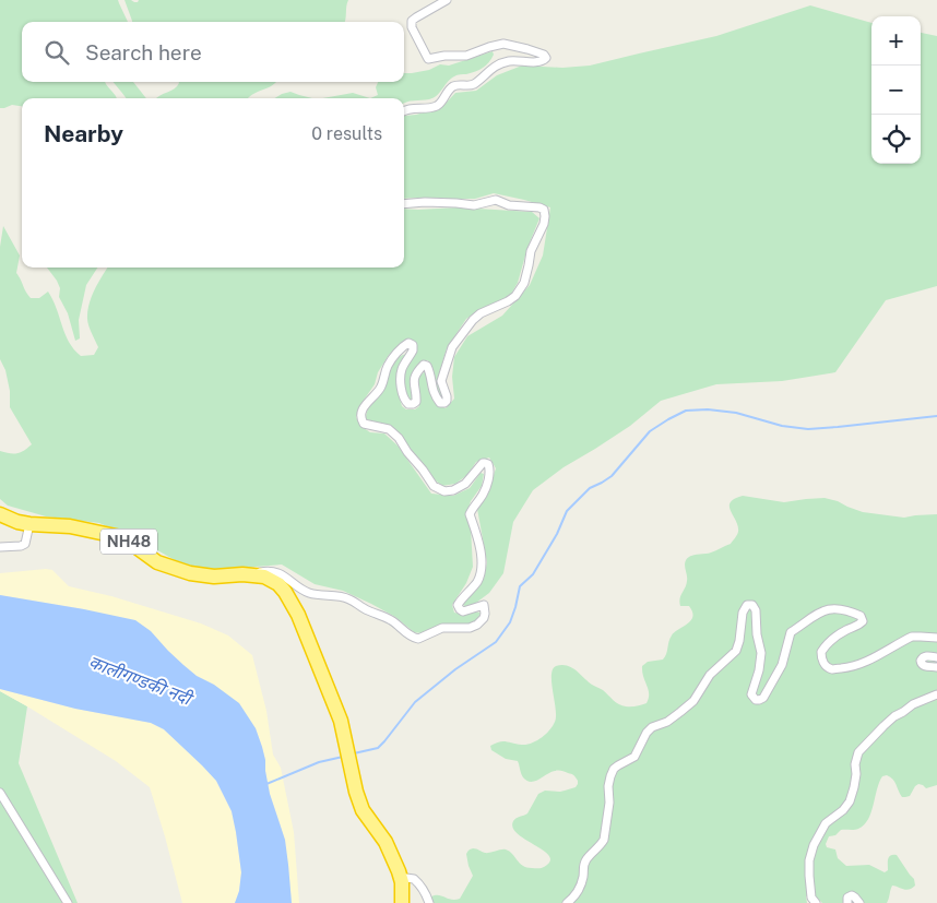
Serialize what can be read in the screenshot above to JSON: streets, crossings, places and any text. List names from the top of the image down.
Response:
{
  "streets": {
    "highway": ["NH48"]
  },
  "water": ["कालीगण्डकी नदी"],
  "page": {
    "map_buttons": ["+", "−"],
    "search": "Search here",
    "heading": ["Nearby", "0 results"]
  }
}
